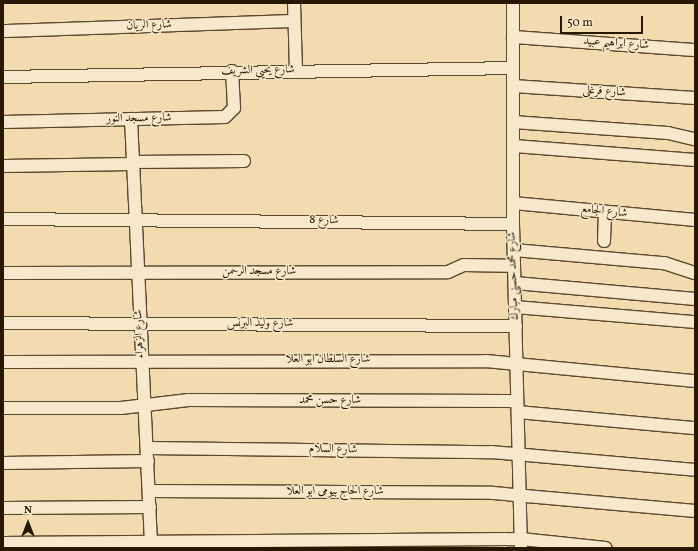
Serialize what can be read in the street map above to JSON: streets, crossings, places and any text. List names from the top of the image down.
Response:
{
  "streets": {
    "street": [
      "شارع الريان",
      "شارع ابراهيم عبيد",
      "شارع يحيى الشريف",
      "شارع فرغلى",
      "شارع مسجد النور",
      "شارع الجامع",
      "شارع 8",
      "شارع مسجد الرحمن",
      "شارع محمد حسنى مبارك",
      "شارع وليد البرنس",
      "شارع الزهراء",
      "شارع السلطان ابو العلا",
      "شارع حسن محمد",
      "شارع السلام",
      "شارع الحاج بيومى ابو العلا"
    ]
  },
  "crossings": [
    ["شارع ابراهيم عبيد", "شارع محمد حسنى مبارك"],
    ["شارع يحيى الشريف", "شارع مسجد النور"],
    ["شارع يحيى الشريف", "شارع محمد حسنى مبارك"],
    ["شارع فرغلى", "شارع محمد حسنى مبارك"],
    ["شارع مسجد النور", "شارع الزهراء"],
    ["شارع الجامع", "شارع محمد حسنى مبارك"],
    ["شارع 8", "شارع محمد حسنى مبارك"],
    ["شارع 8", "شارع الزهراء"],
    ["شارع مسجد الرحمن", "شارع محمد حسنى مبارك"],
    ["شارع مسجد الرحمن", "شارع الزهراء"],
    ["شارع محمد حسنى مبارك", "شارع وليد البرنس"],
    ["شارع محمد حسنى مبارك", "شارع السلطان ابو العلا"],
    ["شارع محمد حسنى مبارك", "شارع حسن محمد"],
    ["شارع محمد حسنى مبارك", "شارع السلام"],
    ["شارع محمد حسنى مبارك", "شارع الحاج بيومى ابو العلا"],
    ["شارع وليد البرنس", "شارع الزهراء"],
    ["شارع الزهراء", "شارع السلطان ابو العلا"],
    ["شارع الزهراء", "شارع حسن محمد"],
    ["شارع الزهراء", "شارع السلام"],
    ["شارع الزهراء", "شارع الحاج بيومى ابو العلا"]
  ],
  "scale_bar": "50 m",
  "north": "top"
}
